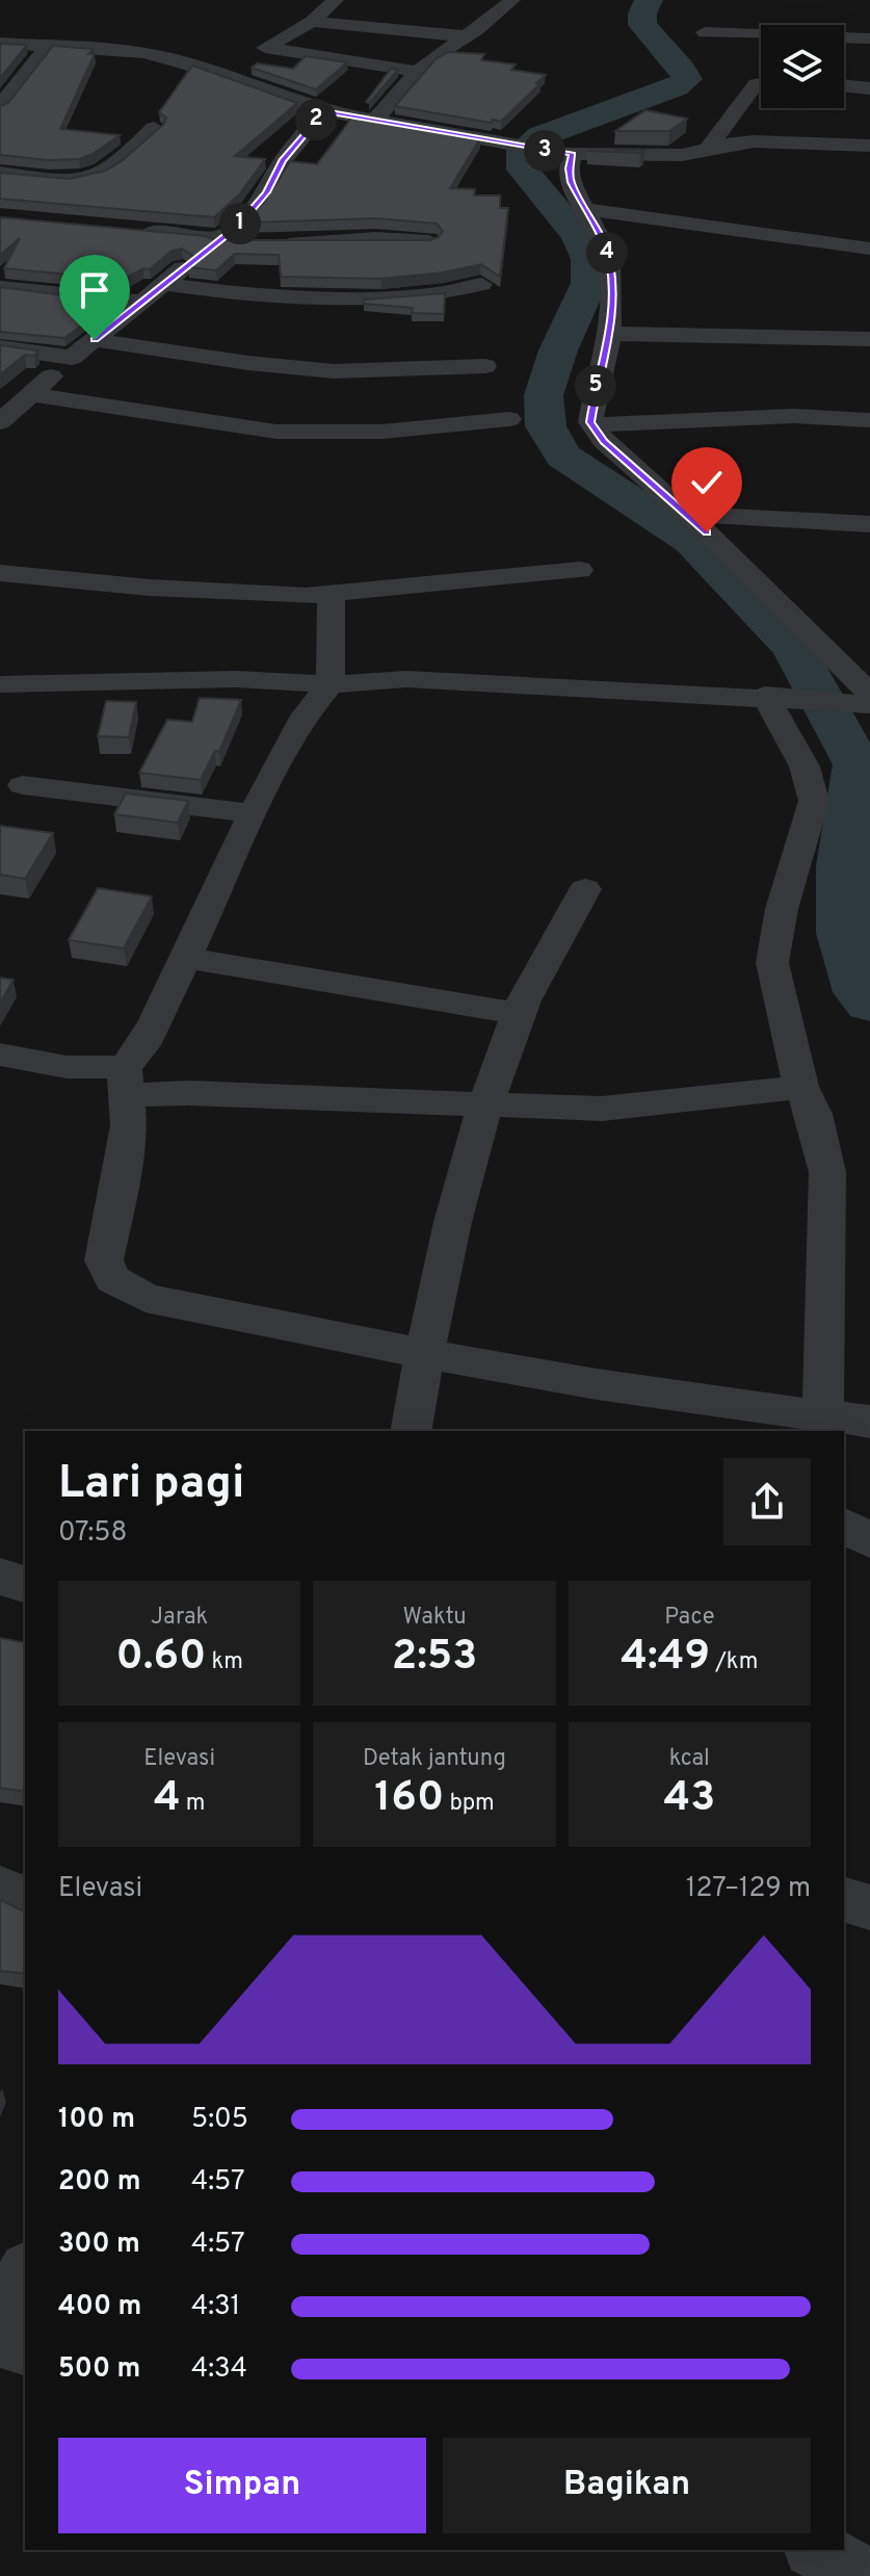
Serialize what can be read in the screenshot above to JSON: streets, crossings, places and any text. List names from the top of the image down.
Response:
{
  "page": {
    "pins": [
      "2",
      "3",
      "1",
      "4",
      "5"
    ],
    "heading": ["Lari pagi", "07:58"],
    "stats": [
      ["Jarak", "0.60 km"],
      ["Waktu", "2:53"],
      ["Pace", "4:49 /km"],
      ["Elevasi", "4 m"],
      ["Detak jantung", "160 bpm"],
      ["kcal", "43"]
    ],
    "chart": ["Elevasi", "127–129 m"],
    "list": [
      {
        "name": "100 m",
        "note": "5:05"
      },
      {
        "name": "200 m",
        "note": "4:57"
      },
      {
        "name": "300 m",
        "note": "4:57"
      },
      {
        "name": "400 m",
        "note": "4:31"
      },
      {
        "name": "500 m",
        "note": "4:34"
      }
    ],
    "buttons": ["Simpan", "Bagikan"]
  }
}
